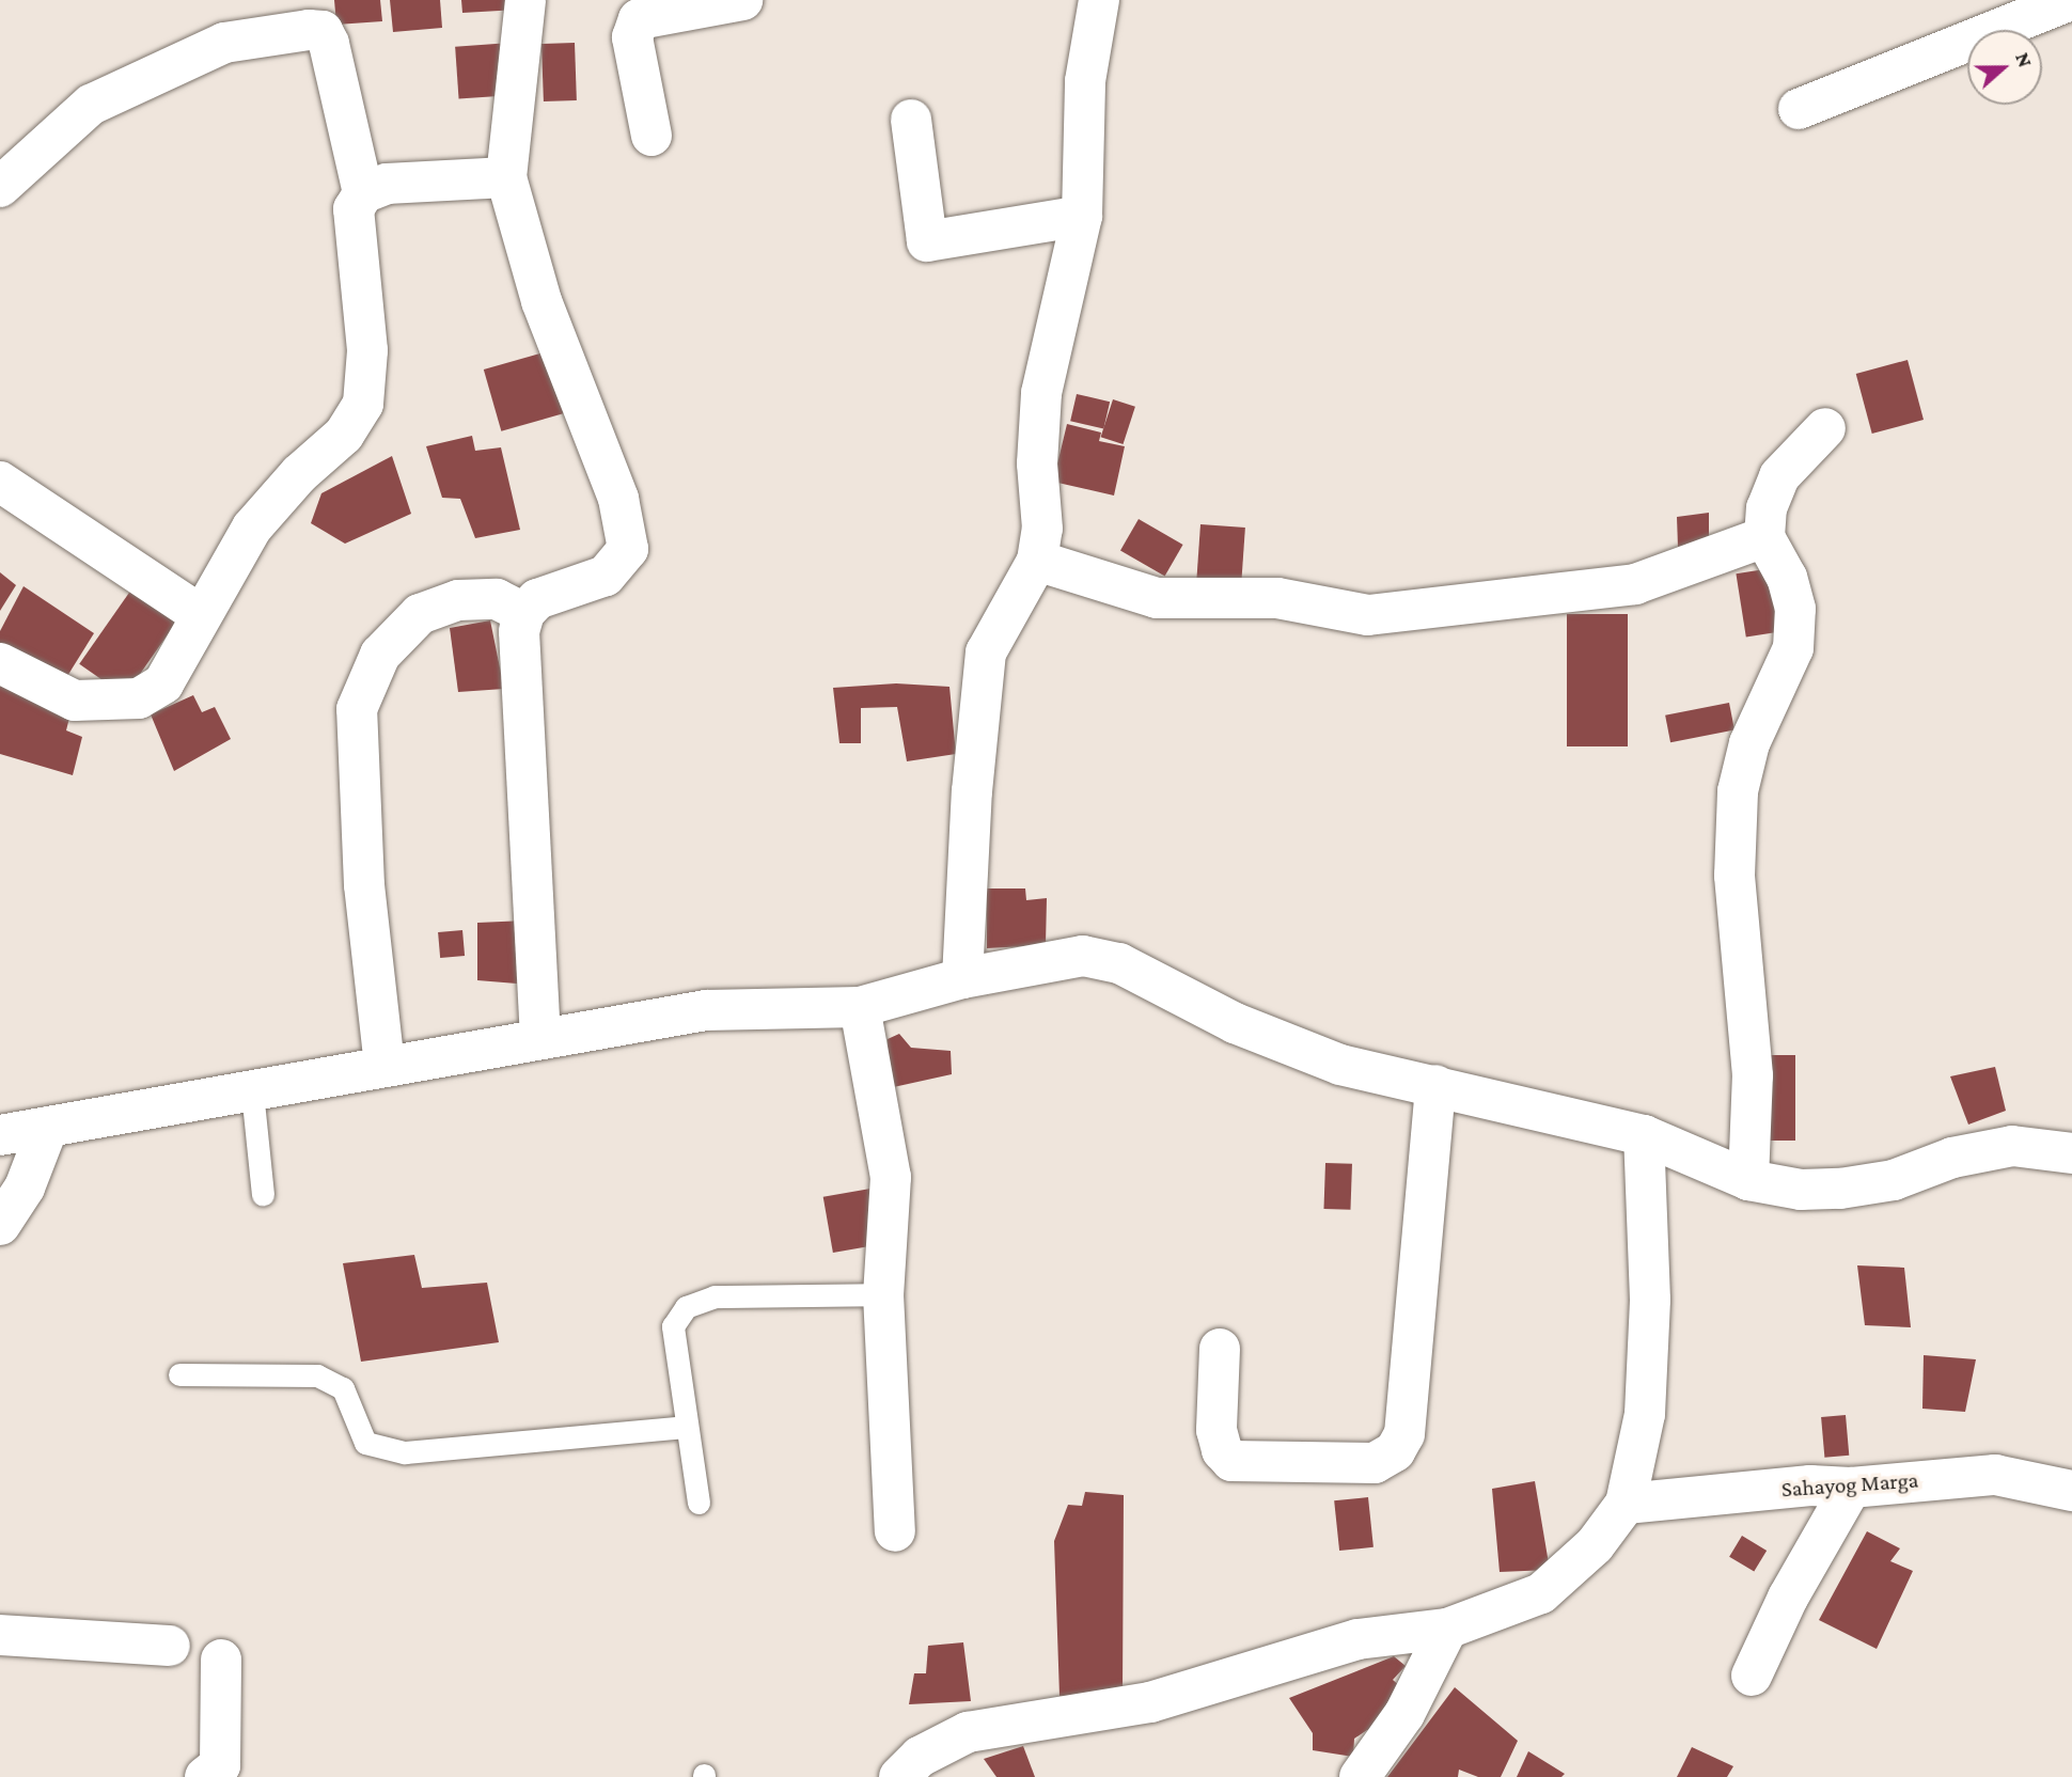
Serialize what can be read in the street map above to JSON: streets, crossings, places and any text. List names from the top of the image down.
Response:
{
  "streets": {
    "street": ["Sahayog Marga"]
  },
  "north": "right"
}
